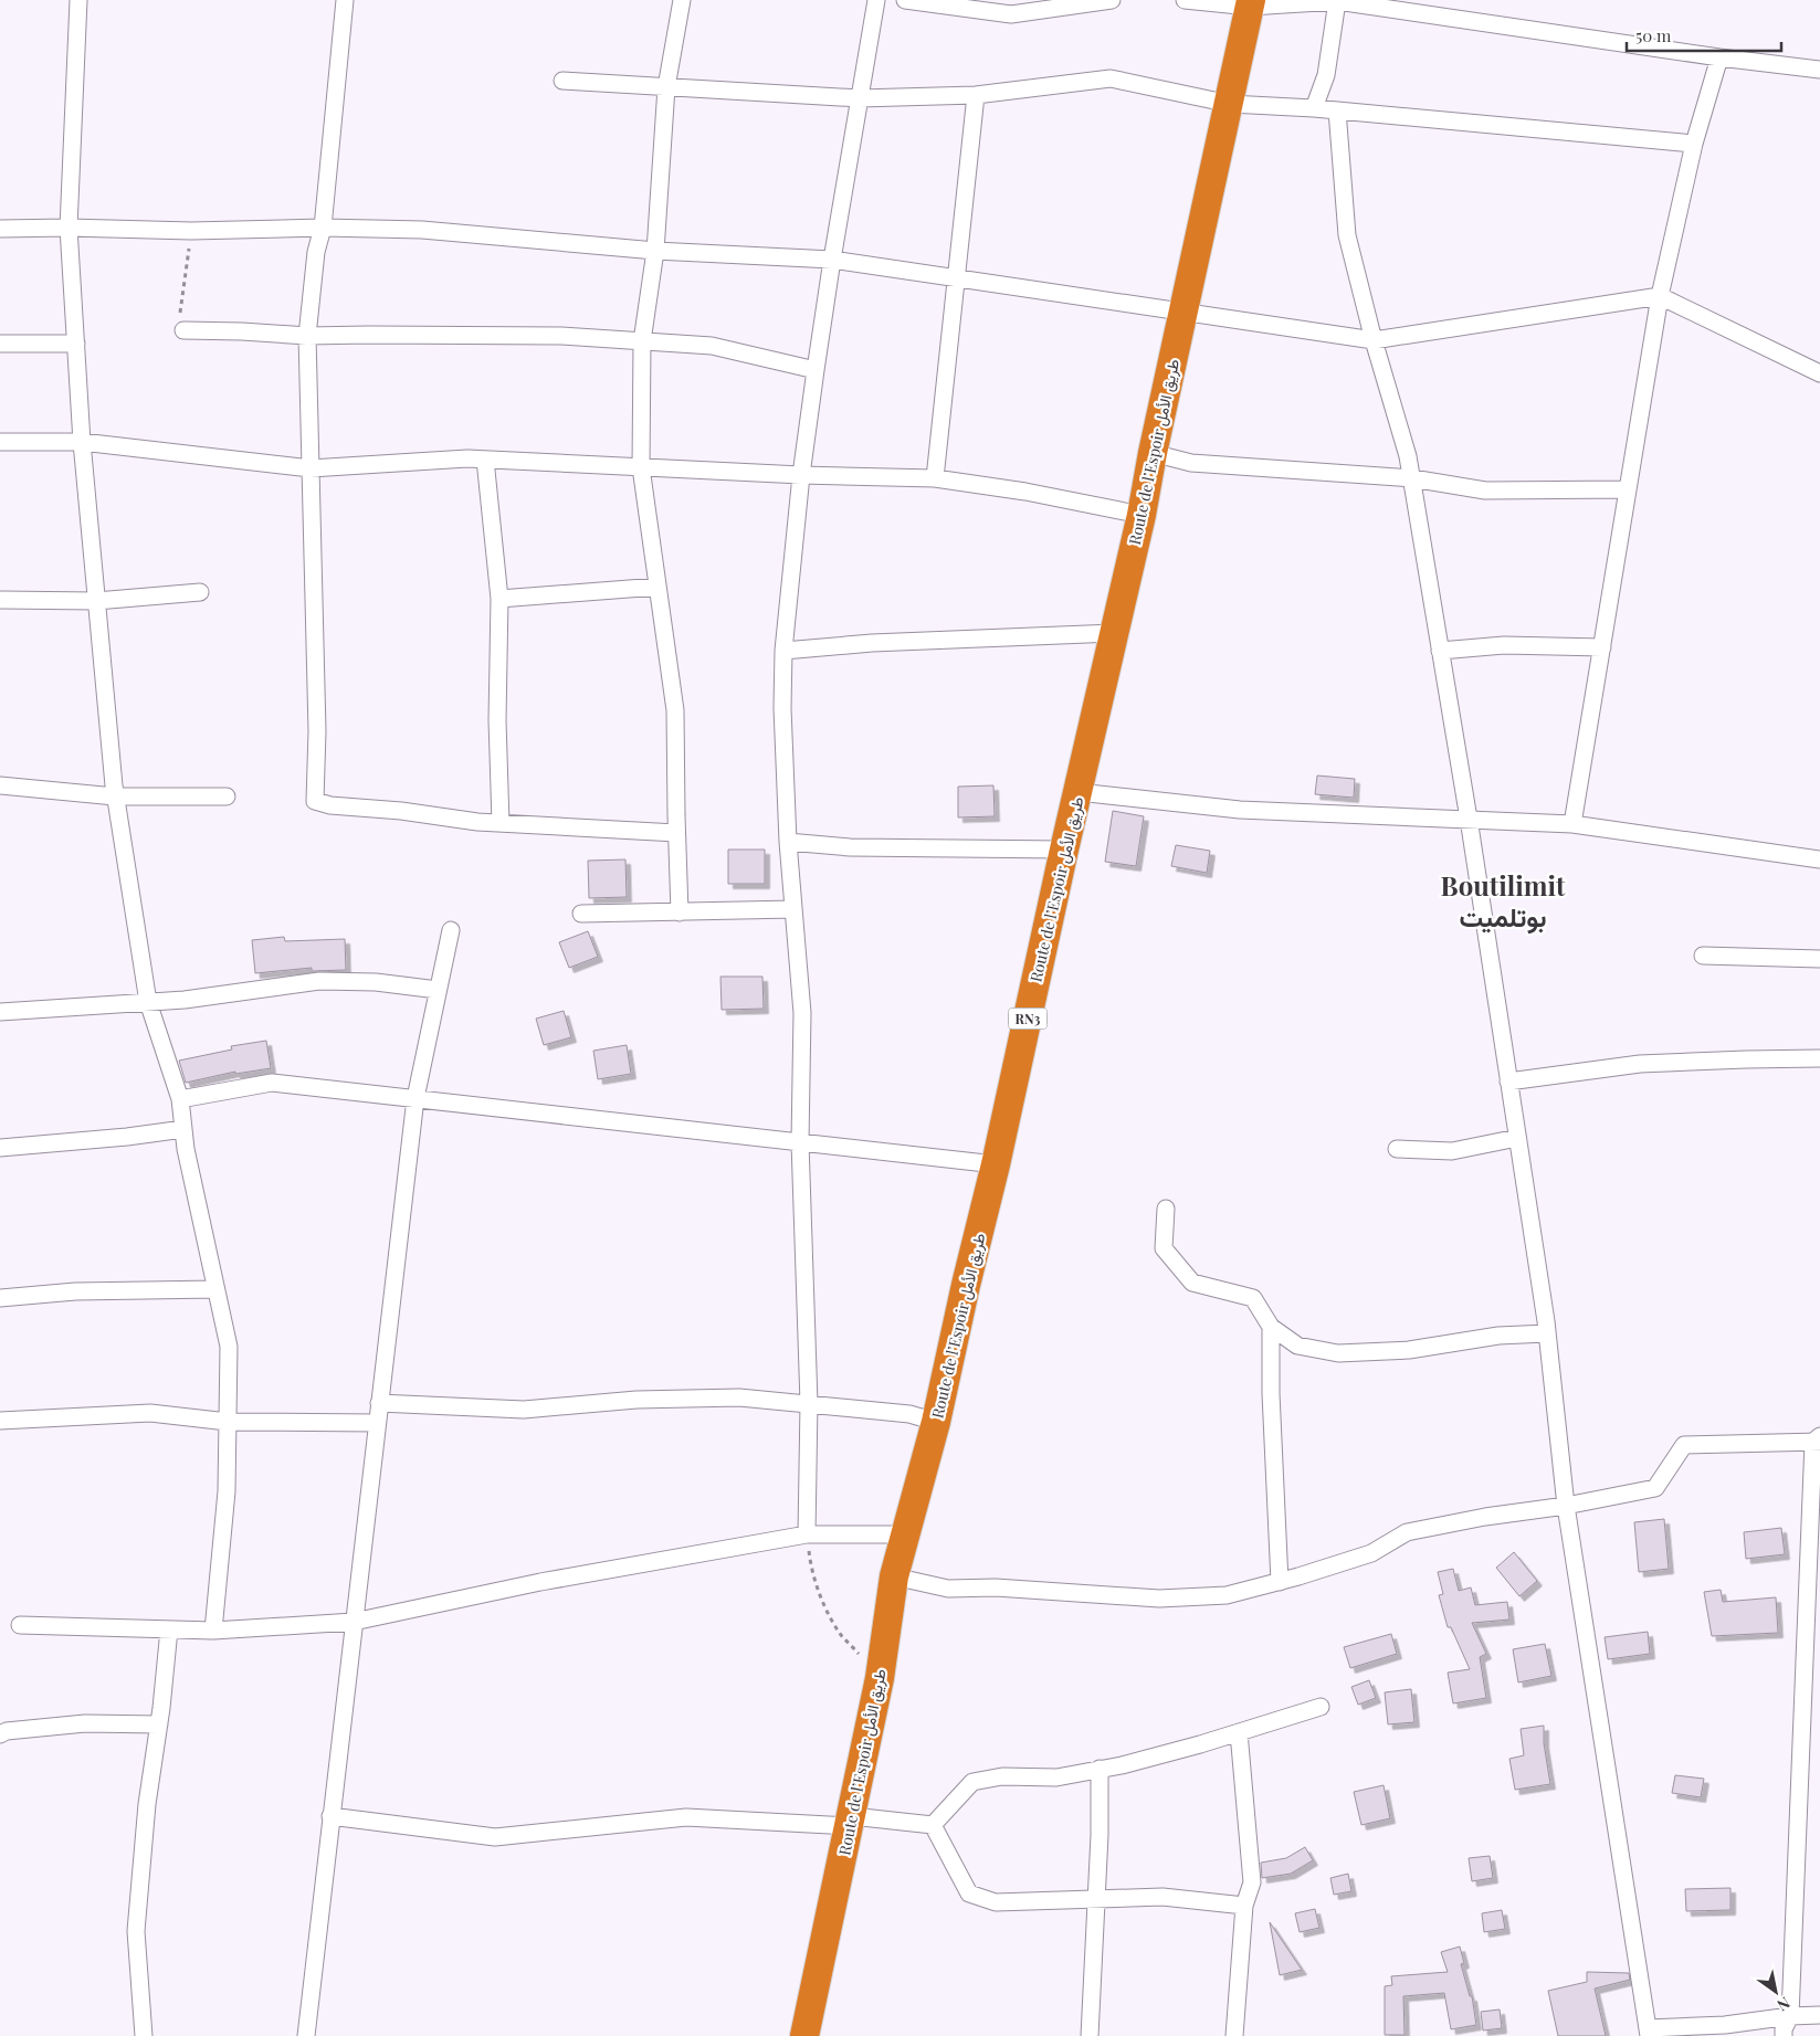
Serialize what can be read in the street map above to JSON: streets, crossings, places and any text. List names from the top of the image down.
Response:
{
  "streets": {
    "highway": ["Route de l’Espoir طريق الأمل", "RN3"]
  },
  "districts": ["Boutilimit بوتلميت"],
  "scale_bar": "50 m",
  "north": "bottom right"
}
